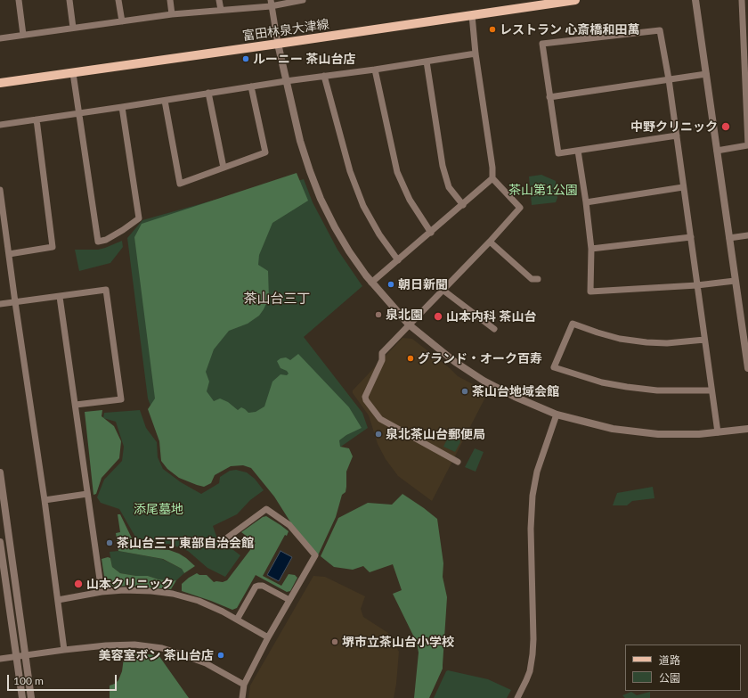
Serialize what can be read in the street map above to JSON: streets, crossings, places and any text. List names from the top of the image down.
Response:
{
  "streets": {
    "main road": ["富田林泉大津線"]
  },
  "districts": ["茶山台三丁"],
  "parks": ["茶山第1公園", "添尾墓地"],
  "places": [
    "レストラン 心斎橋和田萬",
    "ルーニー 茶山台店",
    "中野クリニック",
    "朝日新聞",
    "泉北園",
    "山本内科 茶山台",
    "グランド・オーク百寿",
    "茶山台地域会館",
    "泉北茶山台郵便局",
    "茶山台三丁東部自治会館",
    "山本クリニック",
    "堺市立茶山台小学校",
    "美容室ボン 茶山台店"
  ],
  "legend": ["道路", "公園"],
  "scale_bar": "100 m"
}
